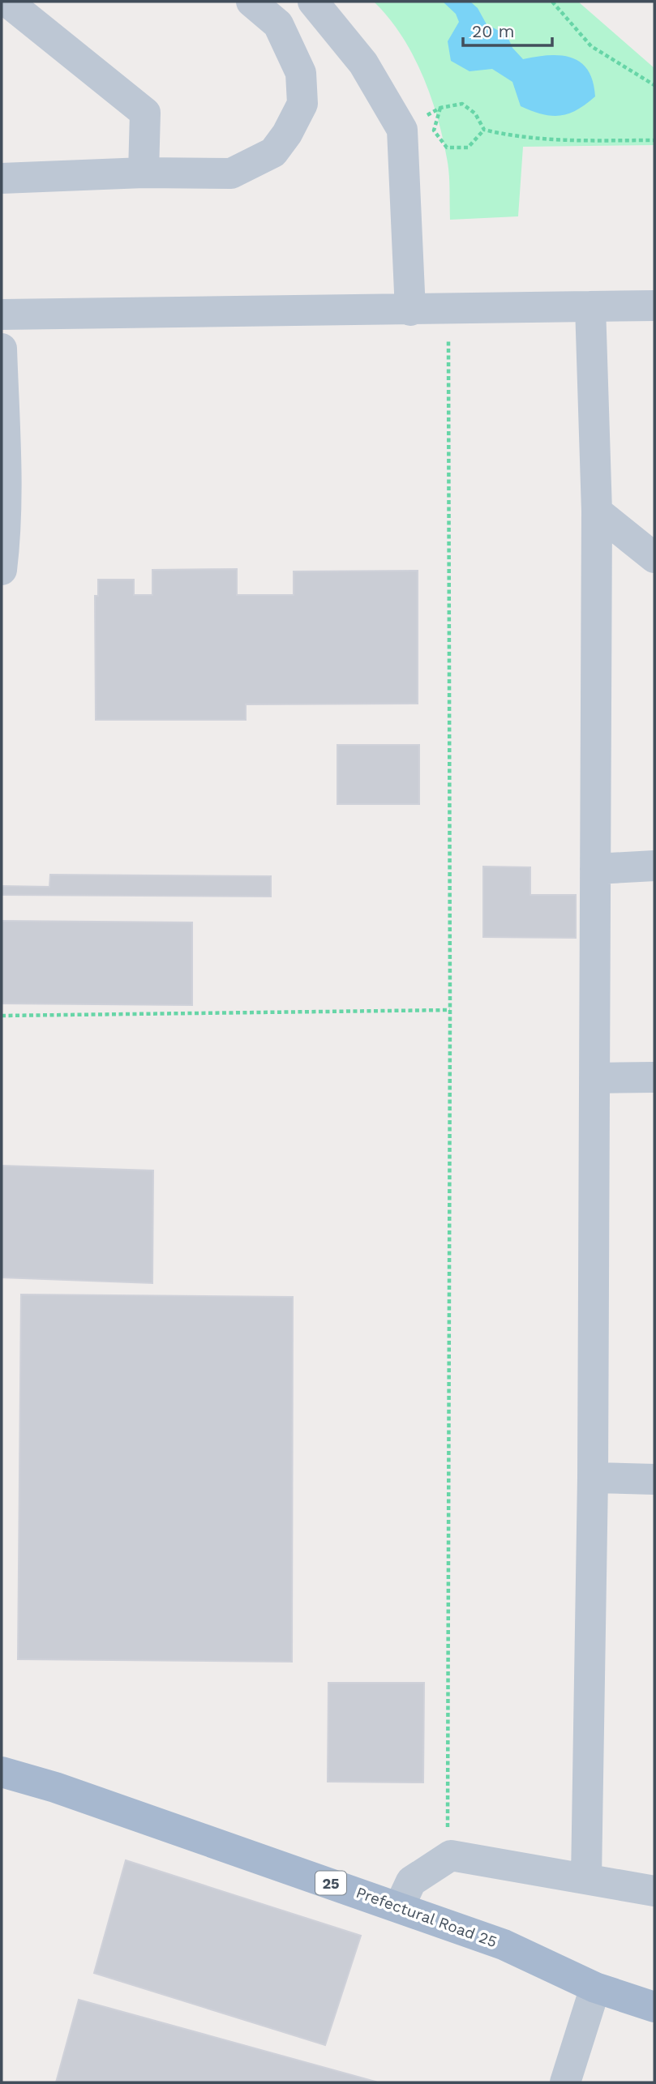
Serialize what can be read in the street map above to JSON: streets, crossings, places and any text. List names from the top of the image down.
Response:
{
  "streets": {
    "main road": ["25", "Prefectural Road 25"]
  },
  "scale_bar": "20 m"
}
